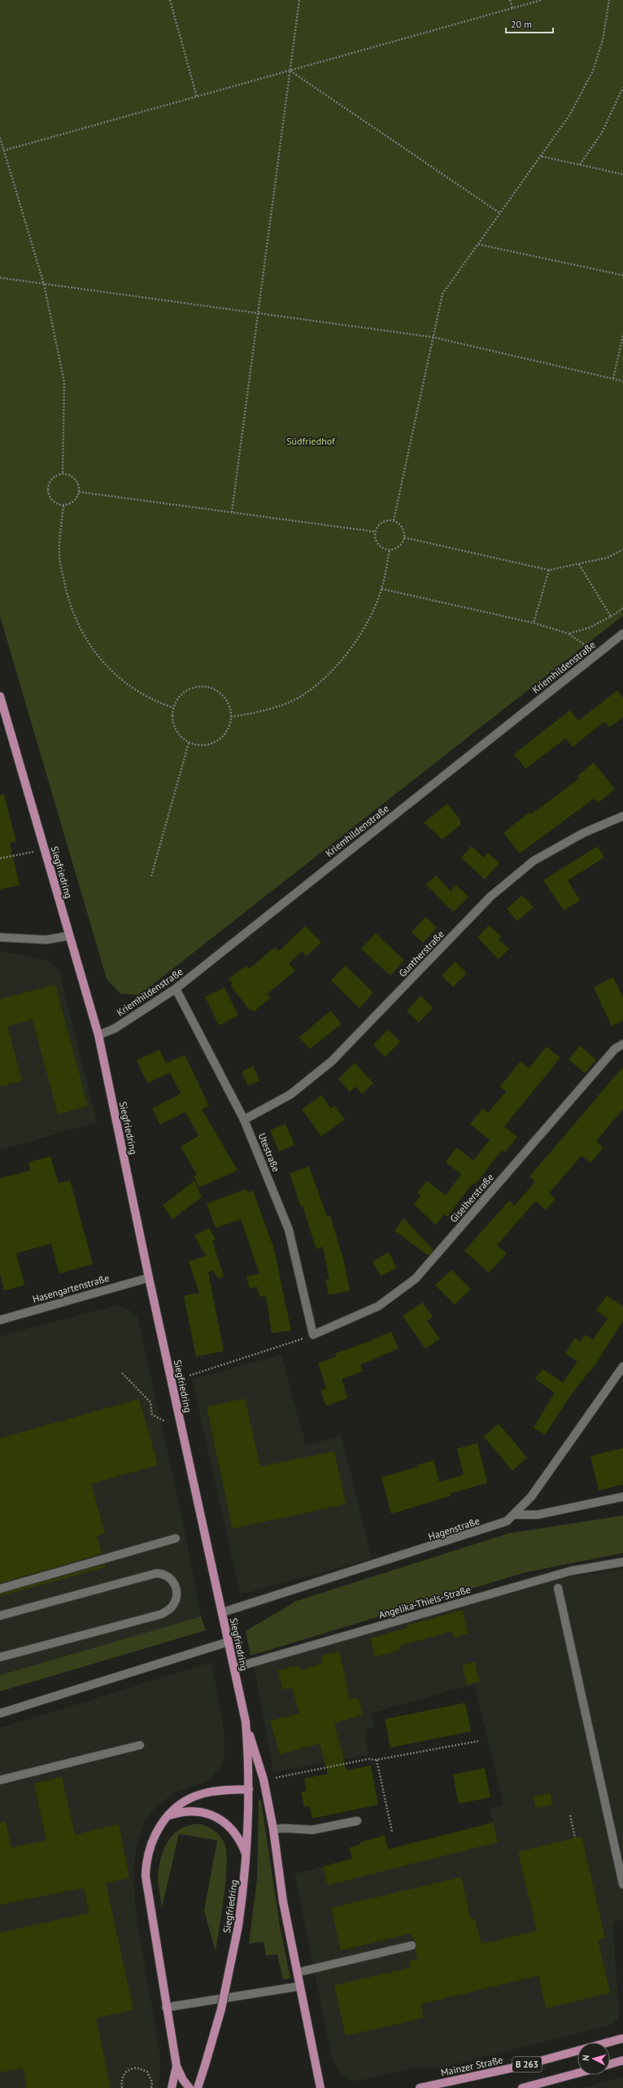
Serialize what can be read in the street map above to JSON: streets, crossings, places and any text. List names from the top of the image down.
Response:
{
  "streets": {
    "main road": ["Siegfriedring", "B 263", "Mainzer Straße"],
    "street": [
      "Kriemhildenstraße",
      "Guntherstraße",
      "Utestraße",
      "Giselherstraße",
      "Hasengartenstraße",
      "Hagenstraße",
      "Angelika-Thiels-Straße"
    ]
  },
  "crossings": [
    ["Kriemhildenstraße", "Siegfriedring"],
    ["Kriemhildenstraße", "Utestraße"],
    ["Siegfriedring", "Hasengartenstraße"],
    ["Siegfriedring", "Hagenstraße"],
    ["Siegfriedring", "Angelika-Thiels-Straße"],
    ["Guntherstraße", "Utestraße"],
    ["Utestraße", "Giselherstraße"]
  ],
  "parks": ["Südfriedhof"],
  "scale_bar": "20 m",
  "north": "left"
}
